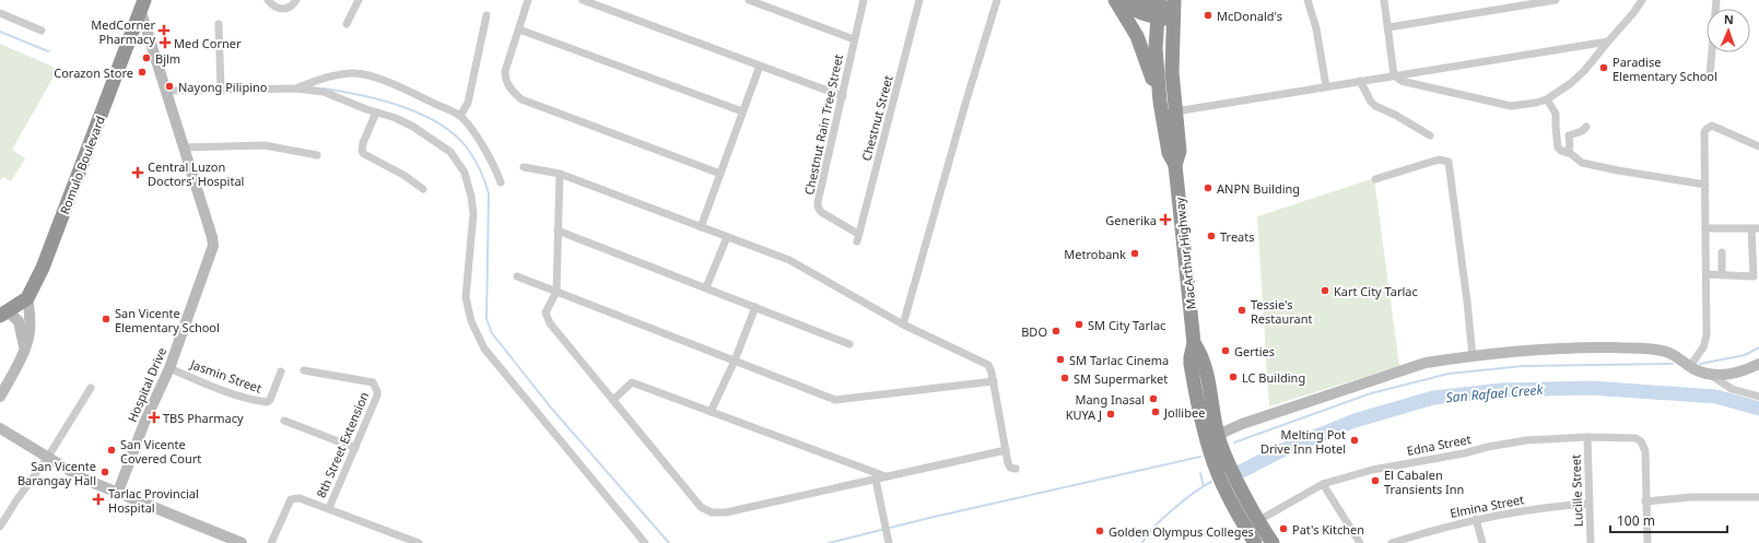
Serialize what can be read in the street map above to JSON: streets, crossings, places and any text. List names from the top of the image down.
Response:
{
  "streets": {
    "highway": ["Romulo Boulevard", "MacArthur Highway"],
    "street": [
      "Chestnut Street",
      "Chestnut Rain Tree Street",
      "Jasmin Street",
      "Hospital Drive",
      "8th Street Extension",
      "Edna Street",
      "Lucille Street",
      "Elmina Street"
    ]
  },
  "crossings": [
    ["Chestnut Street", "Chestnut Rain Tree Street"],
    ["Romulo Boulevard", "Hospital Drive"],
    ["MacArthur Highway", "Edna Street"],
    ["Jasmin Street", "Hospital Drive"],
    ["Edna Street", "Lucille Street"],
    ["Lucille Street", "Elmina Street"]
  ],
  "water": ["San Rafael Creek"],
  "places": {
    "other": [
      "McDonald's",
      "Bjlm",
      "Paradise Elementary School",
      "Corazon Store",
      "Nayong Pilipino",
      "ANPN Building",
      "Treats",
      "Metrobank",
      "Kart City Tarlac",
      "Tessie's Restaurant",
      "San Vicente Elementary School",
      "SM City Tarlac",
      "BDO",
      "Gerties",
      "SM Tarlac Cinema",
      "LC Building",
      "SM Supermarket",
      "Mang Inasal",
      "Jollibee",
      "KUYA J",
      "Melting Pot Drive Inn Hotel",
      "San Vicente Covered Court",
      "San Vicente Barangay Hall",
      "El Cabalen Transients Inn",
      "Pat's Kitchen",
      "Golden Olympus Colleges"
    ],
    "health": [
      "MedCorner Pharmacy",
      "Med Corner",
      "Central Luzon Doctors' Hospital",
      "Generika",
      "TBS Pharmacy",
      "Tarlac Provincial Hospital"
    ]
  },
  "scale_bar": "100 m",
  "north": "top"
}
